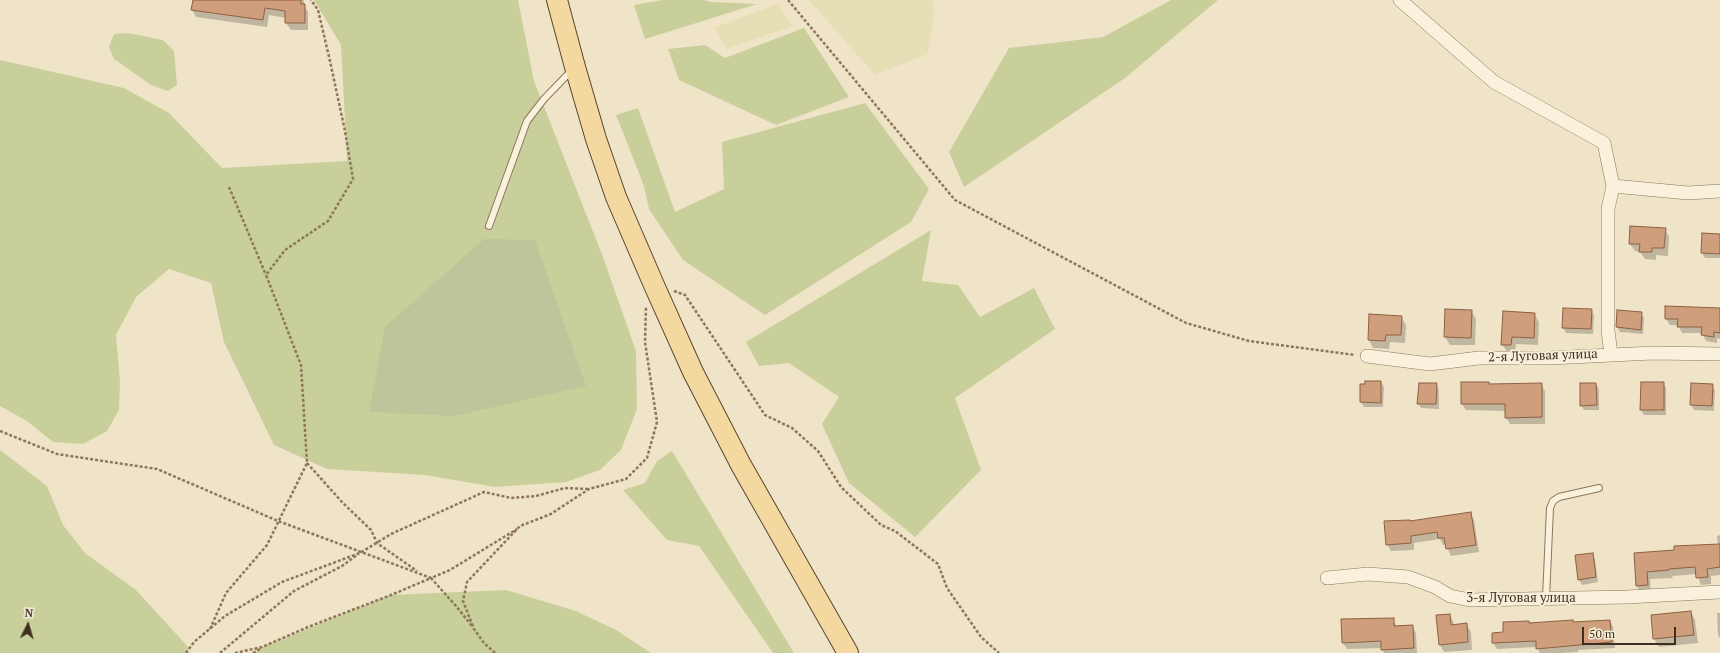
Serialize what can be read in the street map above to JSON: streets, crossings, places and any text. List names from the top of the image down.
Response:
{
  "streets": {
    "street": ["2-я Луговая улица", "3-я Луговая улица"]
  },
  "scale_bar": "50 m",
  "north": "top"
}
